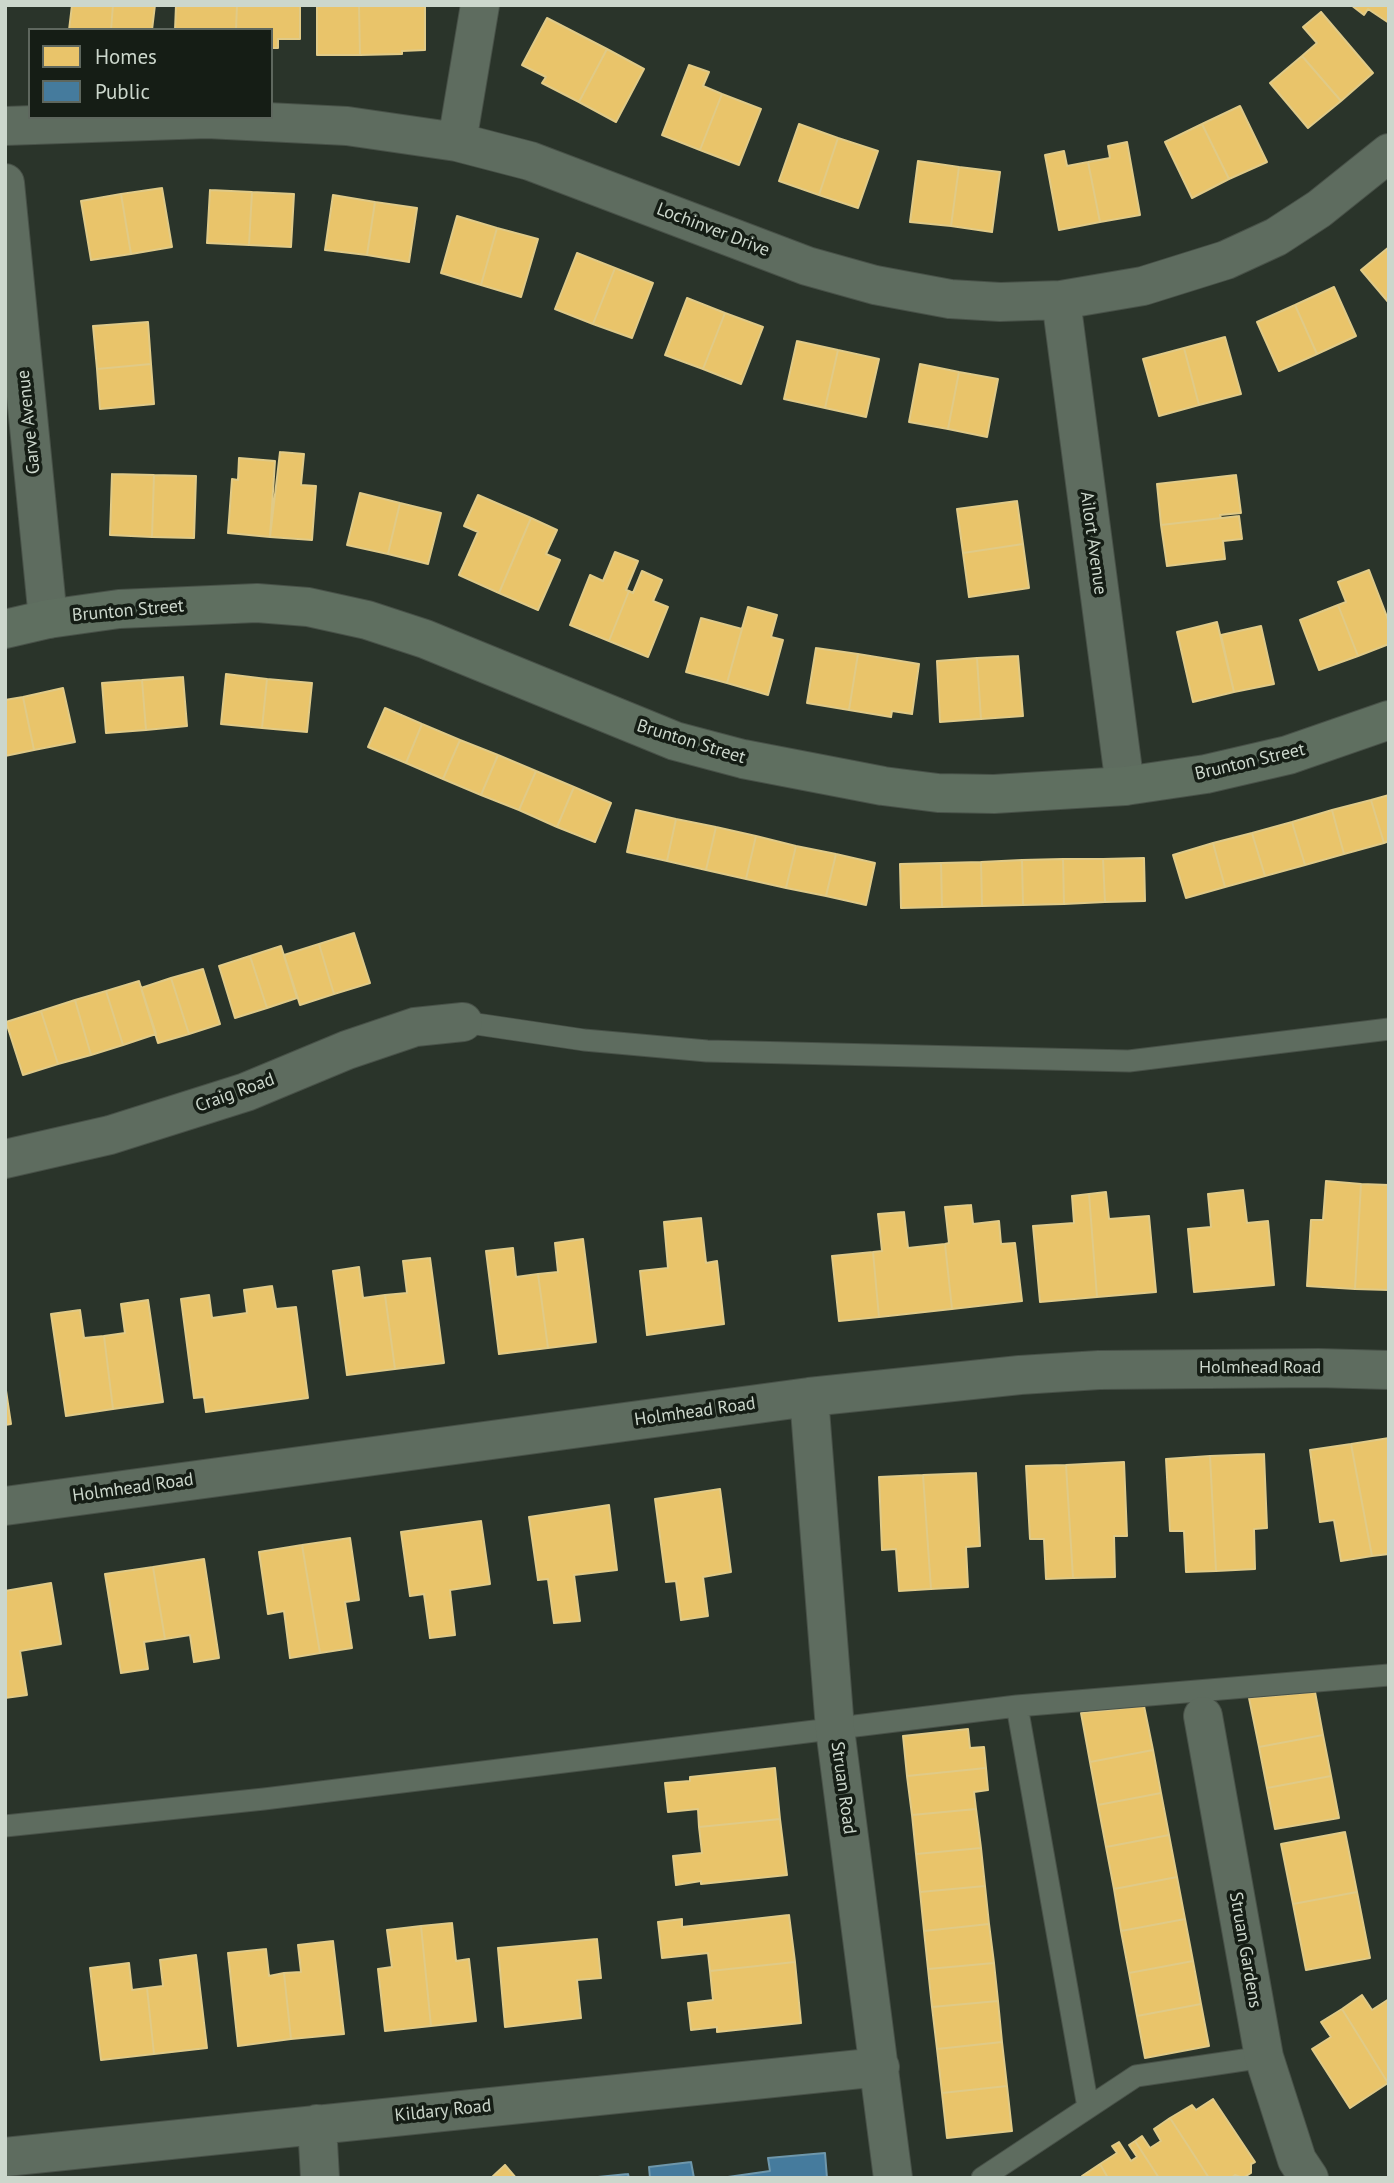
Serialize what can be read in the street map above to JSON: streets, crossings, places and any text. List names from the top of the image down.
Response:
{
  "streets": {
    "street": [
      "Lochinver Drive",
      "Garve Avenue",
      "Ailort Avenue",
      "Brunton Street",
      "Craig Road",
      "Holmhead Road",
      "Struan Road",
      "Struan Gardens",
      "Kildary Road"
    ]
  },
  "crossings": [
    ["Lochinver Drive", "Ailort Avenue"],
    ["Garve Avenue", "Brunton Street"],
    ["Ailort Avenue", "Brunton Street"],
    ["Holmhead Road", "Struan Road"],
    ["Struan Road", "Kildary Road"]
  ],
  "legend": ["Homes", "Public"]
}
